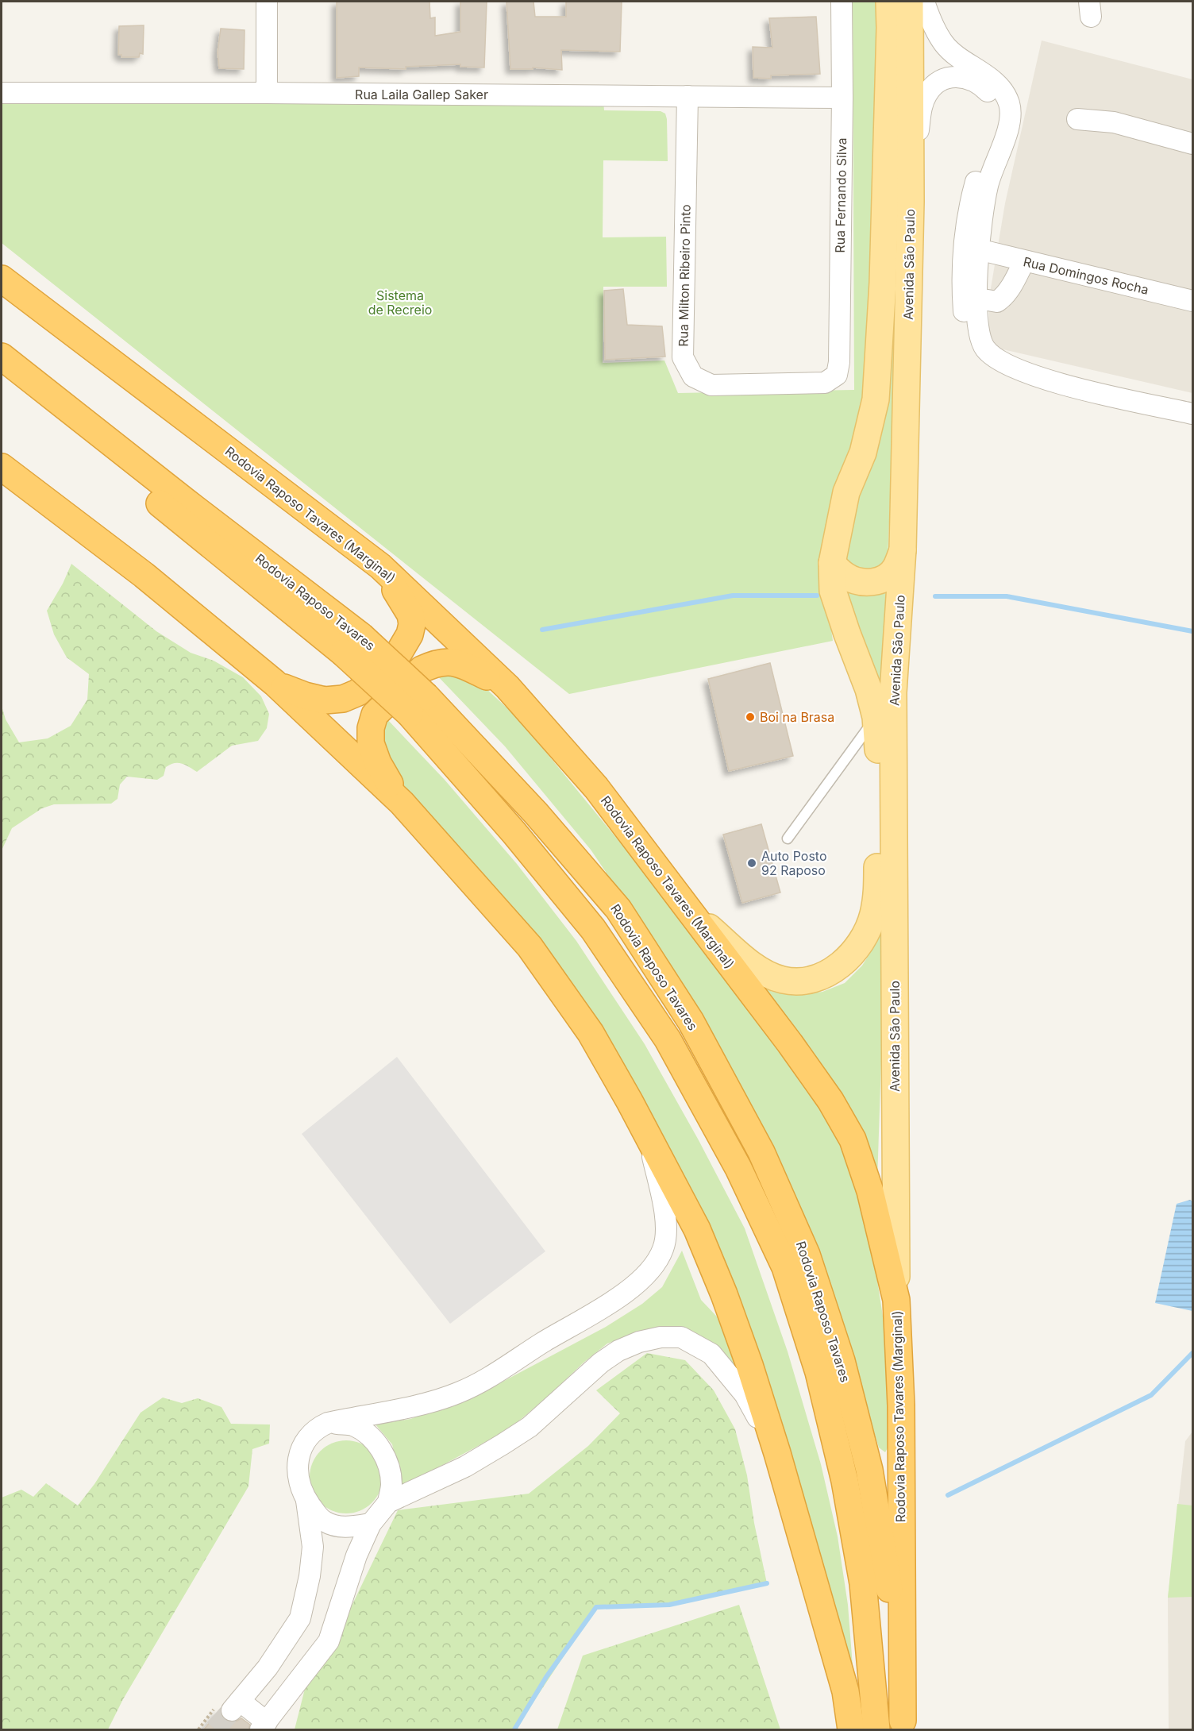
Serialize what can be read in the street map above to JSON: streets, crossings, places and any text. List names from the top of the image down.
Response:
{
  "streets": {
    "highway": ["Rodovia Raposo Tavares (Marginal)", "Rodovia Raposo Tavares"],
    "main road": ["Avenida São Paulo"],
    "street": [
      "Rua Laila Gallep Saker",
      "Rua Fernando Silva",
      "Rua Milton Ribeiro Pinto",
      "Rua Domingos Rocha"
    ]
  },
  "crossings": [
    ["Rua Laila Gallep Saker", "Rua Fernando Silva"],
    ["Rua Laila Gallep Saker", "Rua Milton Ribeiro Pinto"],
    ["Rua Fernando Silva", "Rua Milton Ribeiro Pinto"],
    ["Avenida São Paulo", "Rodovia Raposo Tavares (Marginal)"],
    ["Rodovia Raposo Tavares (Marginal)", "Rodovia Raposo Tavares"]
  ],
  "parks": ["Sistema de Recreio"],
  "places": ["Boi na Brasa", "Auto Posto 92 Raposo"]
}
